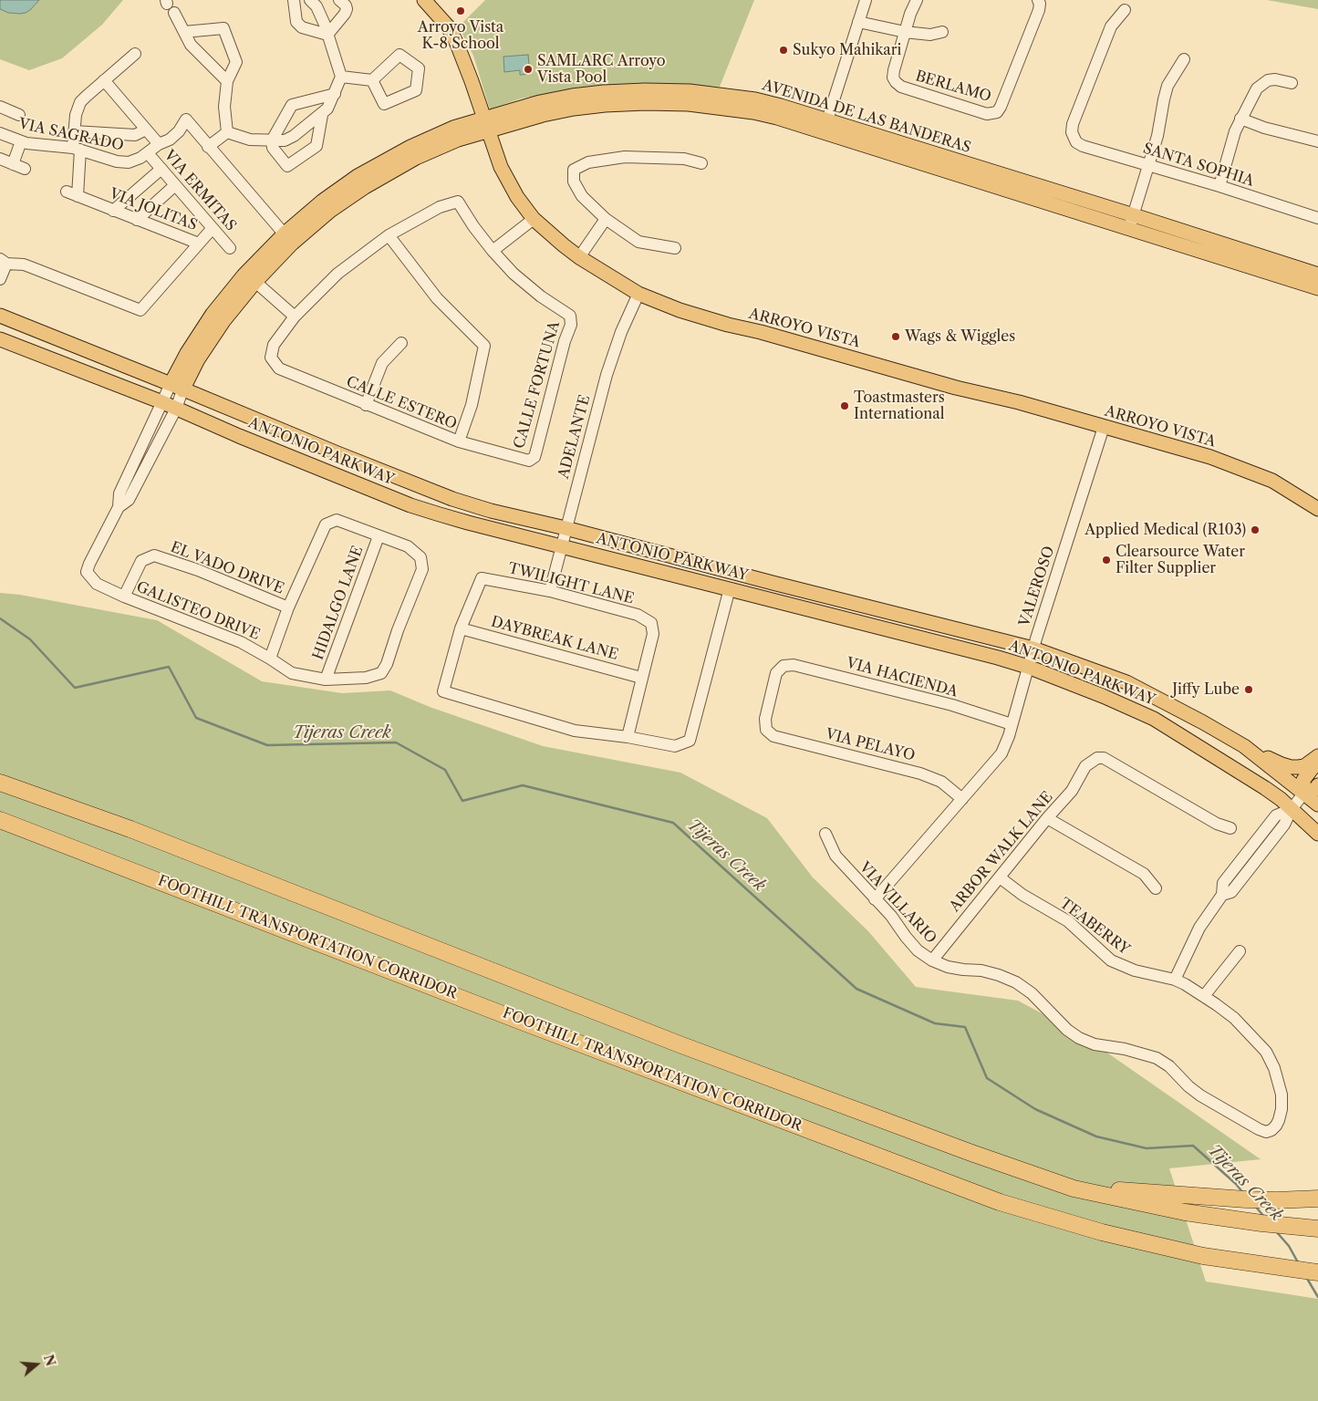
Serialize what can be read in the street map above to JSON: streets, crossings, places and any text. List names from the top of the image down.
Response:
{
  "streets": {
    "highway": ["FOOTHILL TRANSPORTATION CORRIDOR"],
    "main road": ["AVENIDA DE LAS BANDERAS", "ARROYO VISTA", "ANTONIO PARKWAY"],
    "street": [
      "BERLAMO",
      "VIA SAGRADO",
      "SANTA SOPHIA",
      "VIA ERMITAS",
      "VIA JOLITAS",
      "CALLE FORTUNA",
      "CALLE ESTERO",
      "ADELANTE",
      "EL VADO DRIVE",
      "TWILIGHT LANE",
      "VALEROSO",
      "HIDALGO LANE",
      "GALISTEO DRIVE",
      "DAYBREAK LANE",
      "VIA HACIENDA",
      "VIA PELAYO",
      "ARBOR WALK LANE",
      "VIA VILLARIO",
      "TEABERRY"
    ]
  },
  "crossings": [
    ["AVENIDA DE LAS BANDERAS", "ARROYO VISTA"],
    ["AVENIDA DE LAS BANDERAS", "ANTONIO PARKWAY"],
    ["AVENIDA DE LAS BANDERAS", "GALISTEO DRIVE"],
    ["VIA SAGRADO", "VIA ERMITAS"],
    ["VIA SAGRADO", "VIA JOLITAS"],
    ["VIA ERMITAS", "VIA JOLITAS"],
    ["ARROYO VISTA", "ADELANTE"],
    ["ARROYO VISTA", "VALEROSO"],
    ["CALLE FORTUNA", "CALLE ESTERO"],
    ["ADELANTE", "ANTONIO PARKWAY"],
    ["ADELANTE", "TWILIGHT LANE"],
    ["ANTONIO PARKWAY", "VALEROSO"],
    ["EL VADO DRIVE", "GALISTEO DRIVE"],
    ["TWILIGHT LANE", "DAYBREAK LANE"],
    ["VALEROSO", "VIA HACIENDA"],
    ["VALEROSO", "VIA PELAYO"],
    ["VALEROSO", "VIA VILLARIO"],
    ["HIDALGO LANE", "GALISTEO DRIVE"],
    ["VIA HACIENDA", "VIA PELAYO"],
    ["ARBOR WALK LANE", "VIA VILLARIO"],
    ["ARBOR WALK LANE", "TEABERRY"],
    ["VIA VILLARIO", "TEABERRY"]
  ],
  "water": ["Tijeras Creek"],
  "places": [
    "Arroyo Vista K-8 School",
    "Sukyo Mahikari",
    "SAMLARC Arroyo Vista Pool",
    "Wags & Wiggles",
    "Toastmasters International",
    "Applied Medical (R103)",
    "Clearsource Water Filter Supplier",
    "Jiffy Lube"
  ],
  "north": "right"
}
